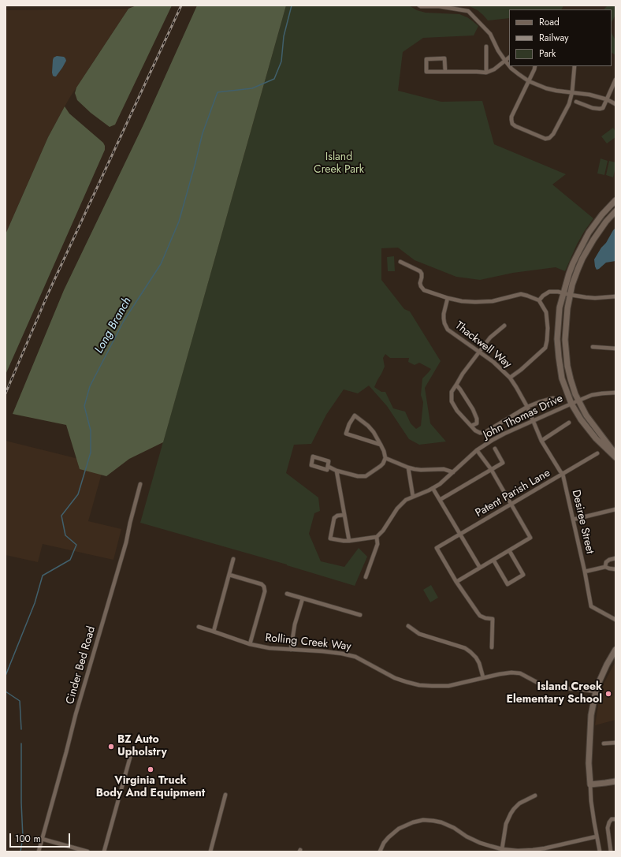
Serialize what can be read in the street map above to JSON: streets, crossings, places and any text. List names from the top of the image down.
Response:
{
  "streets": {
    "street": [
      "Thackwell Way",
      "John Thomas Drive",
      "Patent Parish Lane",
      "Desiree Street",
      "Rolling Creek Way",
      "Cinder Bed Road"
    ]
  },
  "crossings": [
    ["Thackwell Way", "John Thomas Drive"],
    ["Thackwell Way", "Desiree Street"],
    ["John Thomas Drive", "Desiree Street"],
    ["Patent Parish Lane", "Desiree Street"]
  ],
  "water": ["Long Branch"],
  "parks": ["Island Creek Park"],
  "places": ["Island Creek Elementary School", "BZ Auto Upholstry", "Virginia Truck Body And Equipment"],
  "legend": ["Road", "Railway", "Park"],
  "scale_bar": "100 m"
}
